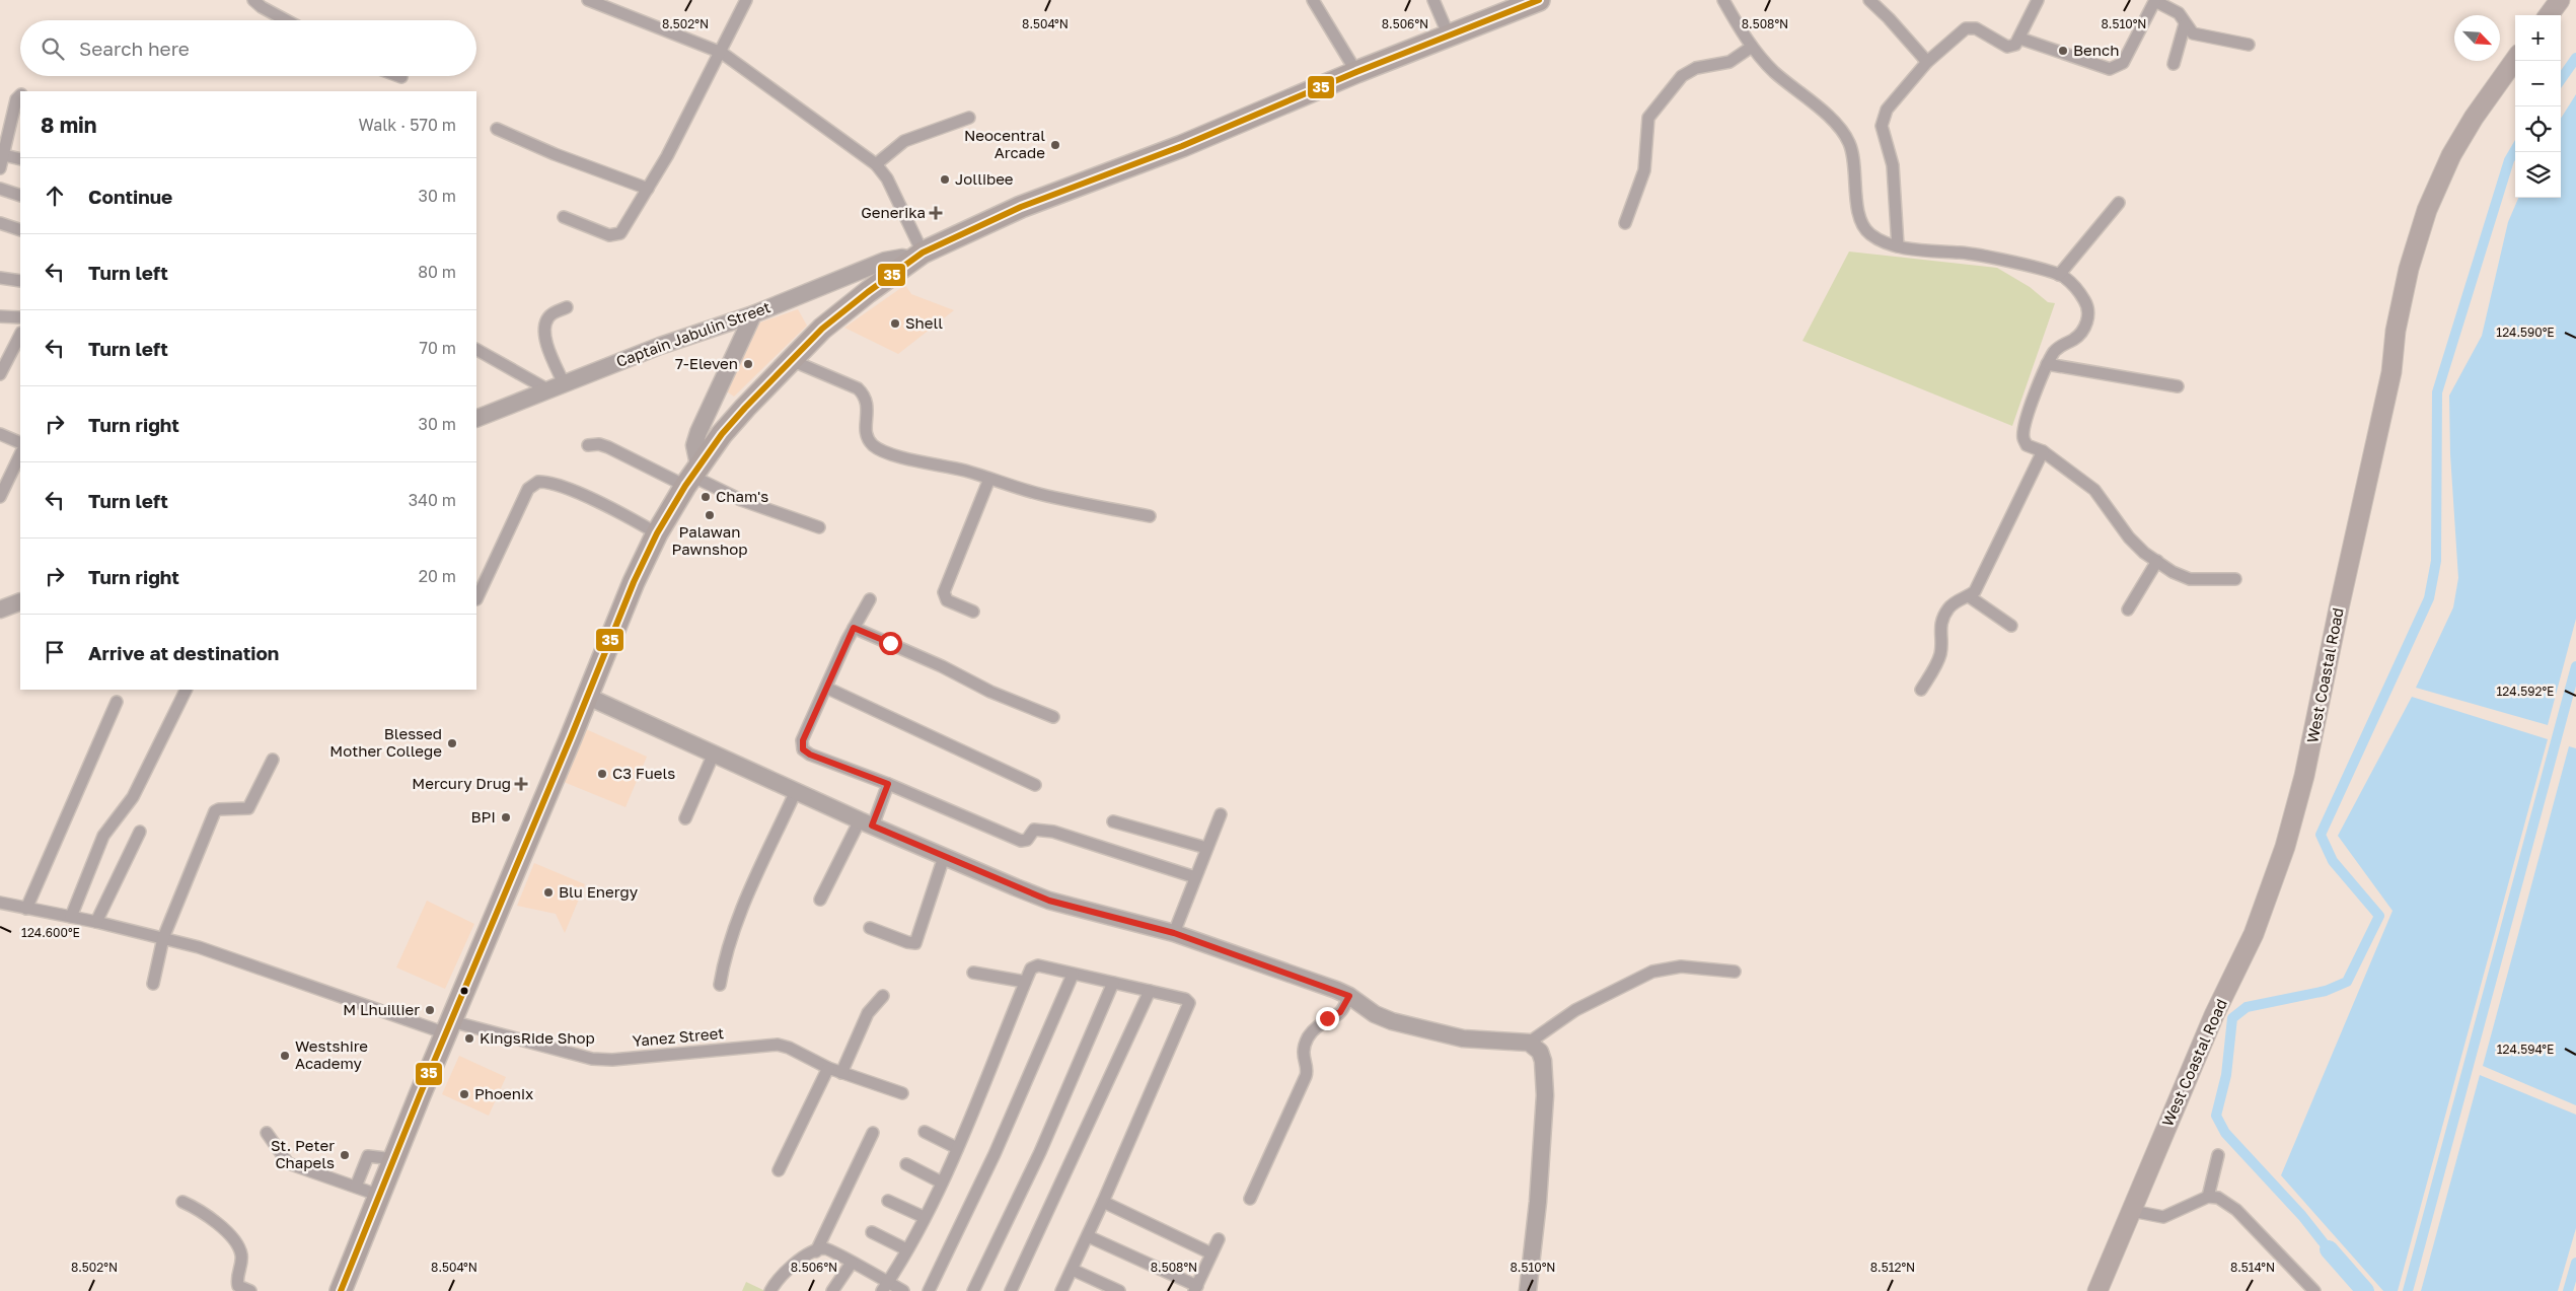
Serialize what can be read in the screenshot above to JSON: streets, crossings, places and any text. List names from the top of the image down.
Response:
{
  "streets": {
    "main road": ["West Coastal Road"],
    "street": ["Captain Jabulin Street", "Yanez Street"]
  },
  "places": {
    "other": [
      "Bench",
      "Neocentral Arcade",
      "Jollibee",
      "Shell",
      "7-Eleven",
      "Cham's",
      "Palawan Pawnshop",
      "Blessed Mother College",
      "C3 Fuels",
      "BPI",
      "Blu Energy",
      "M Lhuillier",
      "KingsRide Shop",
      "Westshire Academy",
      "Phoenix",
      "St. Peter Chapels"
    ],
    "health": ["Generika", "Mercury Drug"]
  },
  "lines": ["transit line 35"],
  "north": "bottom right",
  "page": {
    "map_buttons": ["+", "−"],
    "search": "Search here",
    "heading": ["8 min", "Walk · 570 m"],
    "list": [
      ["Continue", "30 m"],
      ["Turn left", "80 m"],
      ["Turn left", "70 m"],
      ["Turn right", "30 m"],
      ["Turn left", "340 m"],
      ["Turn right", "20 m"],
      "Arrive at destination"
    ]
  },
  "coordinates": [
    "8.502°N",
    "8.504°N",
    "8.506°N",
    "8.508°N",
    "8.510°N",
    "124.590°E",
    "124.592°E",
    "124.600°E",
    "124.594°E",
    "8.512°N",
    "8.514°N"
  ]
}
